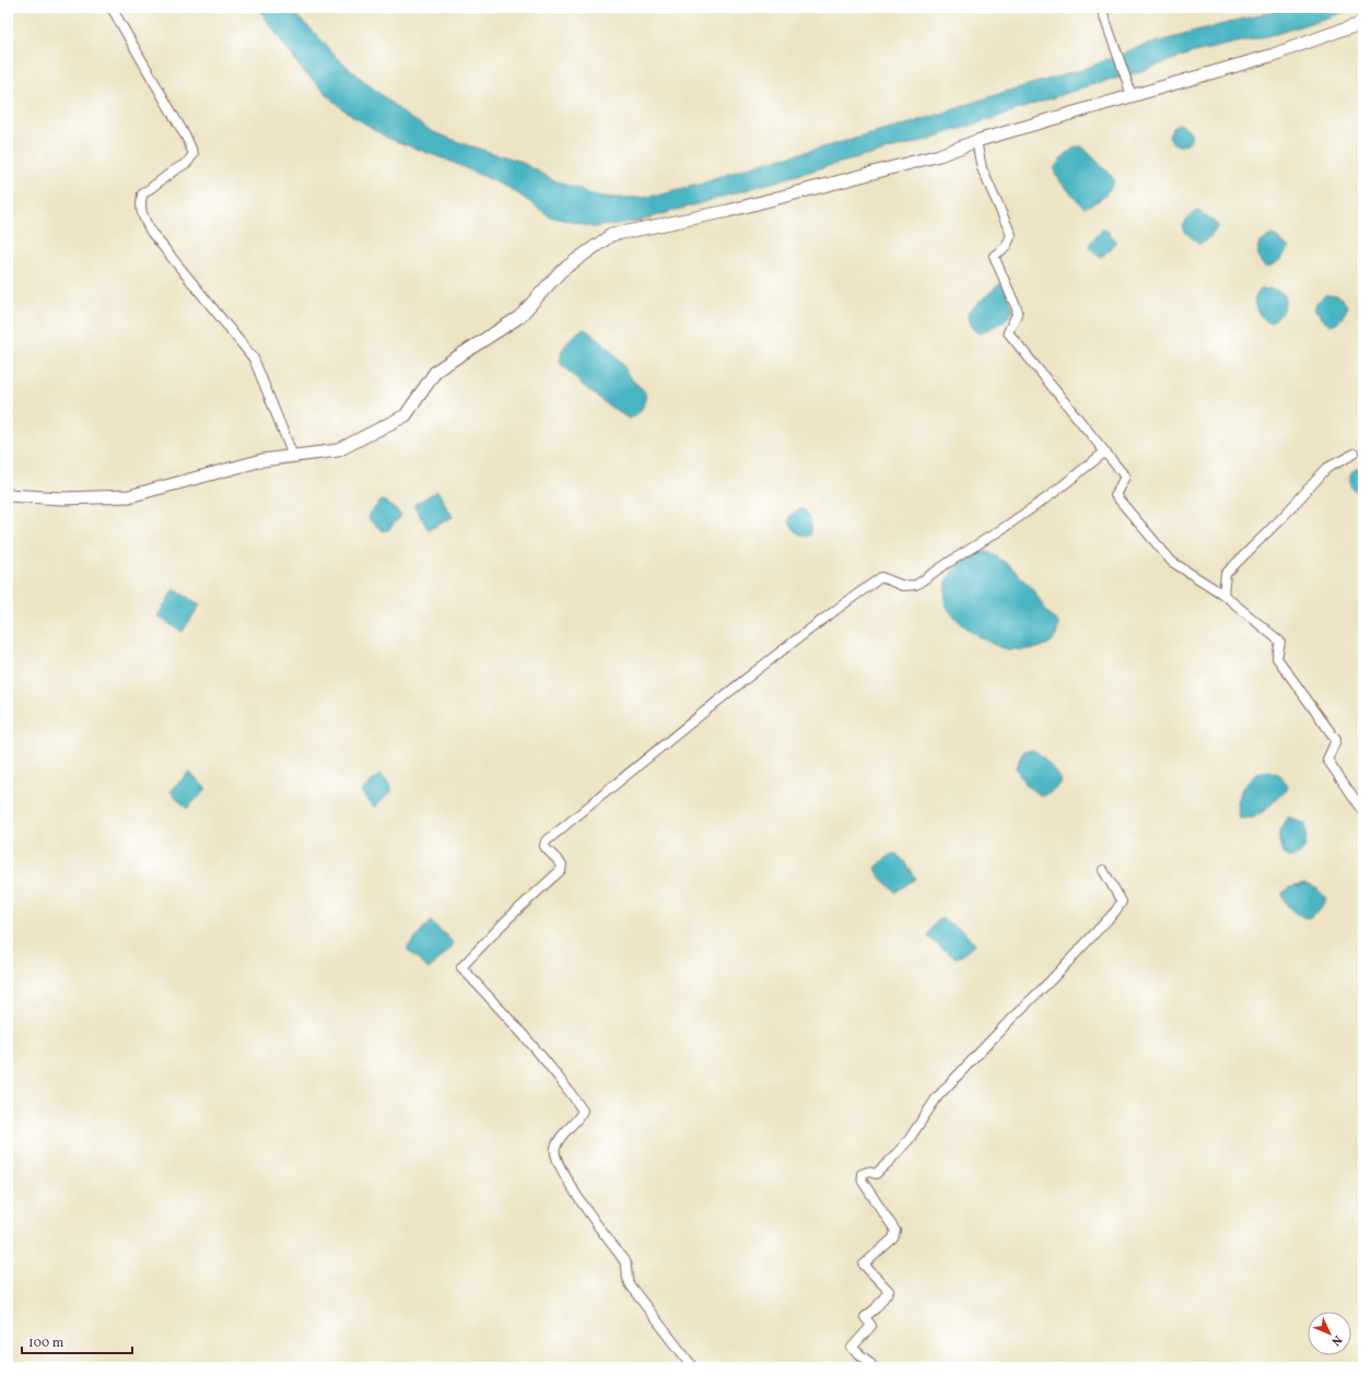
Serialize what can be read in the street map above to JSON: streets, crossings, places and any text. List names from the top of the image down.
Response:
{
  "scale_bar": "100 m",
  "north": "bottom right"
}
